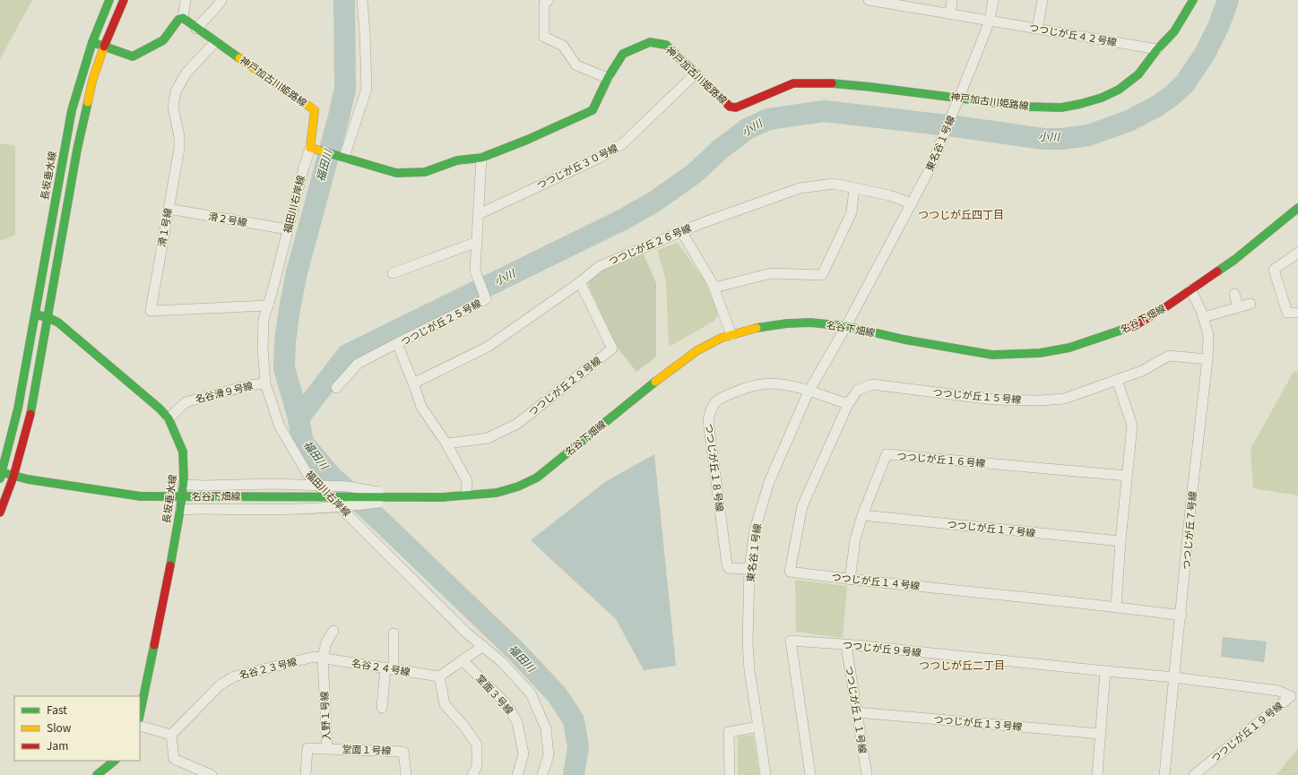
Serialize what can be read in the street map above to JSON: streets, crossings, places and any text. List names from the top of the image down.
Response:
{
  "streets": {
    "main road": ["神戸加古川姫路線", "長坂垂水線", "名谷下畑線"],
    "street": [
      "つつじが丘４２号線",
      "東名谷１号線",
      "つつじが丘３０号線",
      "福田川右岸線",
      "滑２号線",
      "滑１号線",
      "つつじが丘２６号線",
      "つつじが丘２５号線",
      "つつじが丘２９号線",
      "名谷滑９号線",
      "つつじが丘１５号線",
      "つつじが丘１６号線",
      "つつじが丘１８号線",
      "つつじが丘１７号線",
      "つつじが丘７号線",
      "つつじが丘１４号線",
      "つつじが丘９号線",
      "名谷２４号線",
      "名谷２３号線",
      "堂面３号線",
      "つつじが丘１１号線",
      "入野１号線",
      "つつじが丘１３号線",
      "つつじが丘１９号線",
      "堂面１号線"
    ]
  },
  "crossings": [
    ["つつじが丘４２号線", "神戸加古川姫路線"],
    ["つつじが丘４２号線", "東名谷１号線"],
    ["神戸加古川姫路線", "つつじが丘３０号線"],
    ["神戸加古川姫路線", "福田川右岸線"],
    ["神戸加古川姫路線", "滑１号線"],
    ["神戸加古川姫路線", "つつじが丘２５号線"],
    ["東名谷１号線", "つつじが丘２６号線"],
    ["東名谷１号線", "名谷下畑線"],
    ["東名谷１号線", "つつじが丘１８号線"],
    ["つつじが丘３０号線", "つつじが丘２５号線"],
    ["長坂垂水線", "名谷下畑線"],
    ["長坂垂水線", "名谷滑９号線"],
    ["福田川右岸線", "滑２号線"],
    ["福田川右岸線", "滑１号線"],
    ["福田川右岸線", "名谷滑９号線"],
    ["滑２号線", "滑１号線"],
    ["つつじが丘２６号線", "つつじが丘２５号線"],
    ["つつじが丘２６号線", "つつじが丘２９号線"],
    ["名谷下畑線", "つつじが丘２５号線"],
    ["名谷下畑線", "つつじが丘７号線"],
    ["つつじが丘２５号線", "つつじが丘２９号線"],
    ["つつじが丘１５号線", "つつじが丘７号線"],
    ["つつじが丘１５号線", "つつじが丘１４号線"],
    ["つつじが丘１６号線", "つつじが丘１７号線"],
    ["つつじが丘１６号線", "つつじが丘１４号線"],
    ["つつじが丘７号線", "つつじが丘１４号線"],
    ["つつじが丘７号線", "つつじが丘９号線"],
    ["つつじが丘７号線", "つつじが丘１９号線"],
    ["つつじが丘９号線", "つつじが丘１１号線"],
    ["つつじが丘９号線", "つつじが丘１９号線"],
    ["名谷２４号線", "名谷２３号線"],
    ["名谷２４号線", "入野１号線"],
    ["名谷２３号線", "入野１号線"],
    ["つつじが丘１１号線", "つつじが丘１３号線"],
    ["入野１号線", "堂面１号線"]
  ],
  "districts": ["つつじが丘四丁目", "つつじが丘二丁目"],
  "water": ["小川", "福田川"],
  "legend": ["Fast", "Slow", "Jam"]
}
